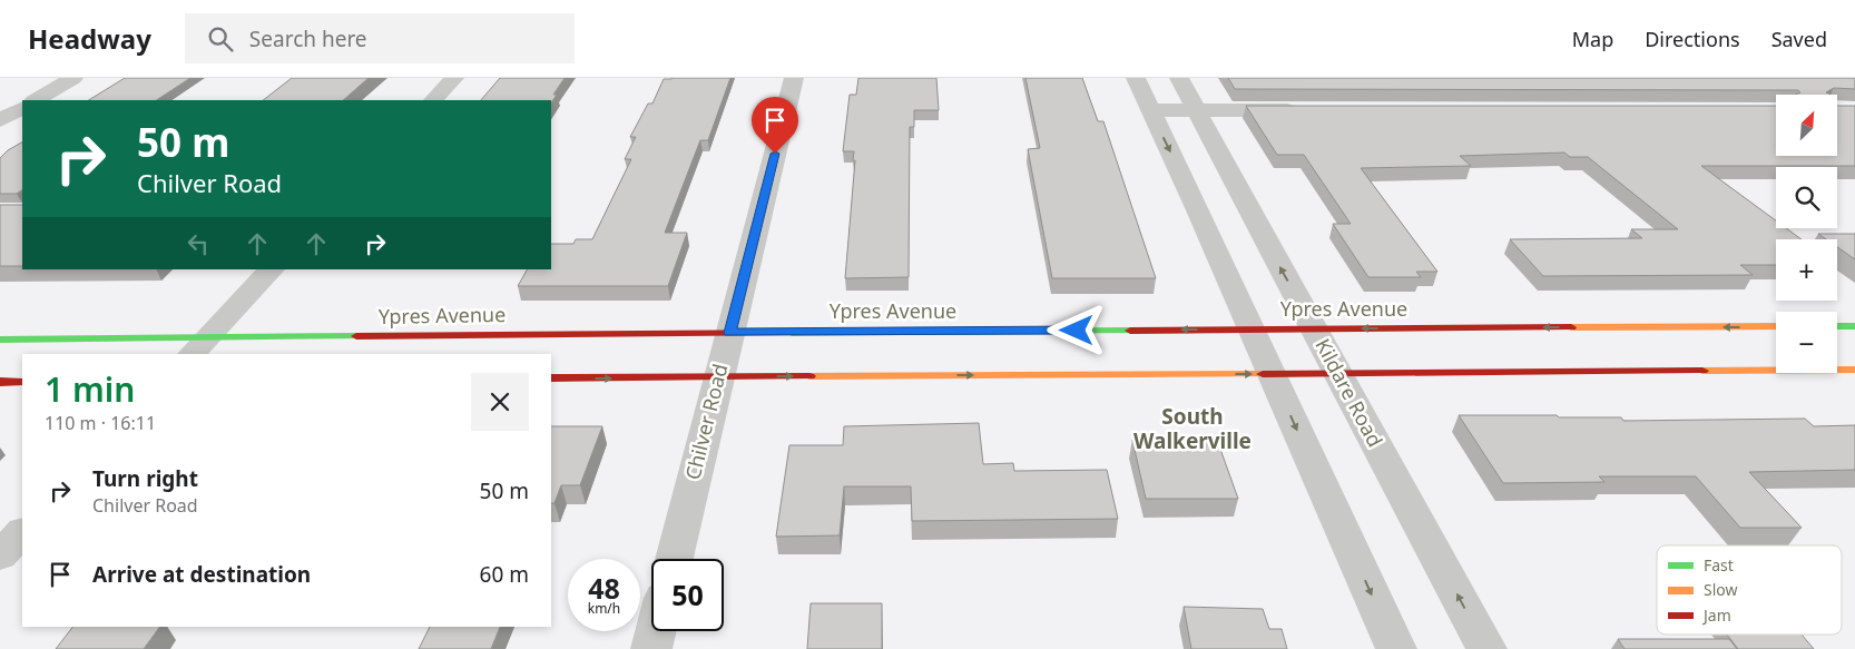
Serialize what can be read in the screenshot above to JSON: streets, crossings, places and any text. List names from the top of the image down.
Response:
{
  "streets": {
    "main road": ["Ypres Avenue"],
    "street": ["Kildare Road", "Chilver Road"]
  },
  "crossings": [
    ["Ypres Avenue", "Kildare Road"],
    ["Ypres Avenue", "Chilver Road"]
  ],
  "districts": ["South Walkerville"],
  "legend": ["Fast", "Slow", "Jam"],
  "north": "top right",
  "page": {
    "header": "Headway",
    "search": "Search here",
    "nav": ["Map", "Directions", "Saved"],
    "map_buttons": ["+", "−"],
    "turn": ["50 m", "Chilver Road"],
    "heading": ["1 min", "110 m · 16:11"],
    "list": [
      {
        "name": "Turn right",
        "note": "Chilver Road",
        "value": "50 m"
      },
      {
        "name": "Arrive at destination",
        "value": "60 m"
      }
    ],
    "speed": "48 km/h",
    "limit": "50"
  }
}
